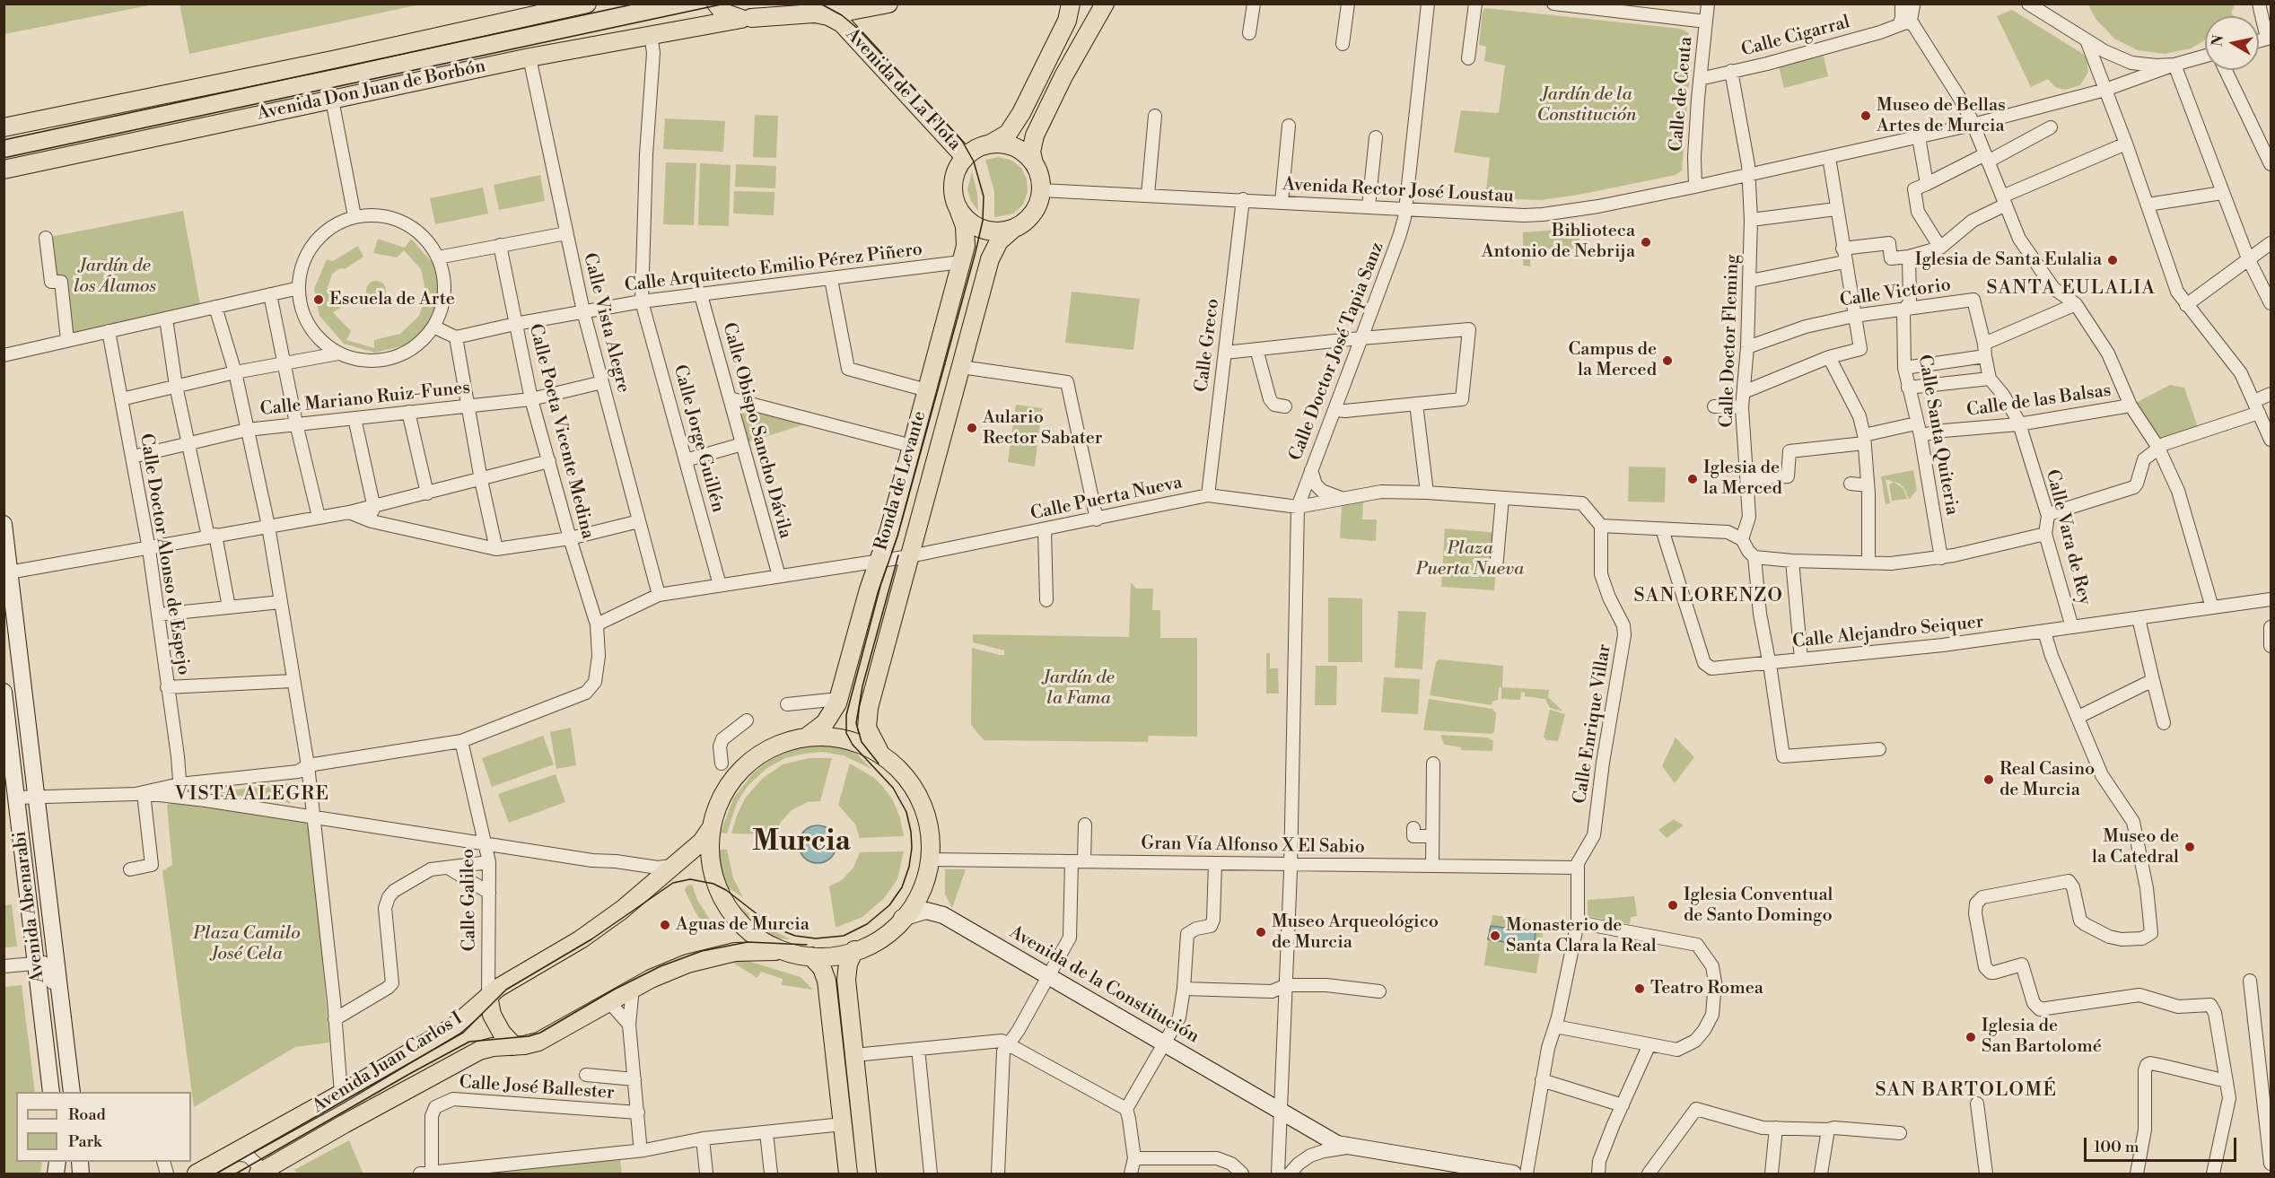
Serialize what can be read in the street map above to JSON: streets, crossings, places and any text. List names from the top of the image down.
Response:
{
  "streets": {
    "main road": [
      "Avenida de La Flota",
      "Avenida Don Juan de Borbón",
      "Ronda de Levante",
      "Avenida Abenarabi",
      "Avenida de la Constitución",
      "Avenida Juan Carlos I"
    ],
    "street": [
      "Calle Cigarral",
      "Calle de Ceuta",
      "Avenida Rector José Loustau",
      "Calle Arquitecto Emilio Pérez Piñero",
      "Calle Victorio",
      "Calle Vista Alegre",
      "Calle Doctor Fleming",
      "Calle Greco",
      "Calle Doctor José Tapia Sanz",
      "Calle Mariano Ruiz-Funes",
      "Calle de las Balsas",
      "Calle Obispo Sancho Dávila",
      "Calle Poeta Vicente Medina",
      "Calle Santa Quiteria",
      "Calle Jorge Guillén",
      "Calle Puerta Nueva",
      "Calle Vara de Rey",
      "Calle Doctor Alonso de Espejo",
      "Calle Alejandro Seiquer",
      "Calle Enrique Villar",
      "Gran Vía Alfonso X El Sabio",
      "Calle Galileo",
      "Calle José Ballester"
    ]
  },
  "crossings": [
    ["Calle Cigarral", "Calle de Ceuta"],
    ["Calle Cigarral", "Calle Doctor Fleming"],
    ["Avenida de La Flota", "Avenida Don Juan de Borbón"],
    ["Avenida de La Flota", "Avenida Rector José Loustau"],
    ["Avenida de La Flota", "Ronda de Levante"],
    ["Avenida Don Juan de Borbón", "Calle Vista Alegre"],
    ["Avenida Don Juan de Borbón", "Calle Jorge Guillén"],
    ["Calle de Ceuta", "Avenida Rector José Loustau"],
    ["Avenida Rector José Loustau", "Calle Doctor Fleming"],
    ["Avenida Rector José Loustau", "Calle Greco"],
    ["Avenida Rector José Loustau", "Calle Doctor José Tapia Sanz"],
    ["Avenida Rector José Loustau", "Ronda de Levante"],
    ["Calle Arquitecto Emilio Pérez Piñero", "Calle Vista Alegre"],
    ["Calle Arquitecto Emilio Pérez Piñero", "Calle Obispo Sancho Dávila"],
    ["Calle Arquitecto Emilio Pérez Piñero", "Calle Poeta Vicente Medina"],
    ["Calle Arquitecto Emilio Pérez Piñero", "Calle Jorge Guillén"],
    ["Calle Arquitecto Emilio Pérez Piñero", "Ronda de Levante"],
    ["Calle Victorio", "Calle Doctor Fleming"],
    ["Calle Victorio", "Calle Santa Quiteria"],
    ["Calle Vista Alegre", "Calle Mariano Ruiz-Funes"],
    ["Calle Vista Alegre", "Calle Puerta Nueva"],
    ["Calle Doctor Fleming", "Calle de las Balsas"],
    ["Calle Greco", "Calle Puerta Nueva"],
    ["Calle Doctor José Tapia Sanz", "Calle Puerta Nueva"],
    ["Calle Doctor José Tapia Sanz", "Gran Vía Alfonso X El Sabio"],
    ["Calle Doctor José Tapia Sanz", "Avenida de la Constitución"],
    ["Calle Mariano Ruiz-Funes", "Calle Poeta Vicente Medina"],
    ["Calle Mariano Ruiz-Funes", "Calle Doctor Alonso de Espejo"],
    ["Calle de las Balsas", "Calle Santa Quiteria"],
    ["Calle de las Balsas", "Calle Vara de Rey"],
    ["Calle Obispo Sancho Dávila", "Calle Puerta Nueva"],
    ["Calle Poeta Vicente Medina", "Calle Puerta Nueva"],
    ["Calle Poeta Vicente Medina", "Calle Doctor Alonso de Espejo"],
    ["Calle Poeta Vicente Medina", "Calle Galileo"],
    ["Calle Jorge Guillén", "Calle Puerta Nueva"],
    ["Ronda de Levante", "Calle Puerta Nueva"],
    ["Calle Puerta Nueva", "Calle Enrique Villar"],
    ["Calle Vara de Rey", "Calle Alejandro Seiquer"],
    ["Calle Enrique Villar", "Gran Vía Alfonso X El Sabio"],
    ["Calle Galileo", "Avenida Juan Carlos I"]
  ],
  "districts": [
    "SANTA EULALIA",
    "SAN LORENZO",
    "VISTA ALEGRE",
    "Murcia",
    "SAN BARTOLOMÉ"
  ],
  "parks": [
    "Jardín de la Constitución",
    "Jardín de los Álamos",
    "Plaza Puerta Nueva",
    "Jardín de la Fama",
    "Plaza Camilo José Cela"
  ],
  "places": [
    "Museo de Bellas Artes de Murcia",
    "Biblioteca Antonio de Nebrija",
    "Iglesia de Santa Eulalia",
    "Escuela de Arte",
    "Campus de la Merced",
    "Aulario Rector Sabater",
    "Iglesia de la Merced",
    "Real Casino de Murcia",
    "Museo de la Catedral",
    "Iglesia Conventual de Santo Domingo",
    "Aguas de Murcia",
    "Museo Arqueológico de Murcia",
    "Monasterio de Santa Clara la Real",
    "Teatro Romea",
    "Iglesia de San Bartolomé"
  ],
  "legend": ["Road", "Park"],
  "scale_bar": "100 m",
  "north": "left"
}
